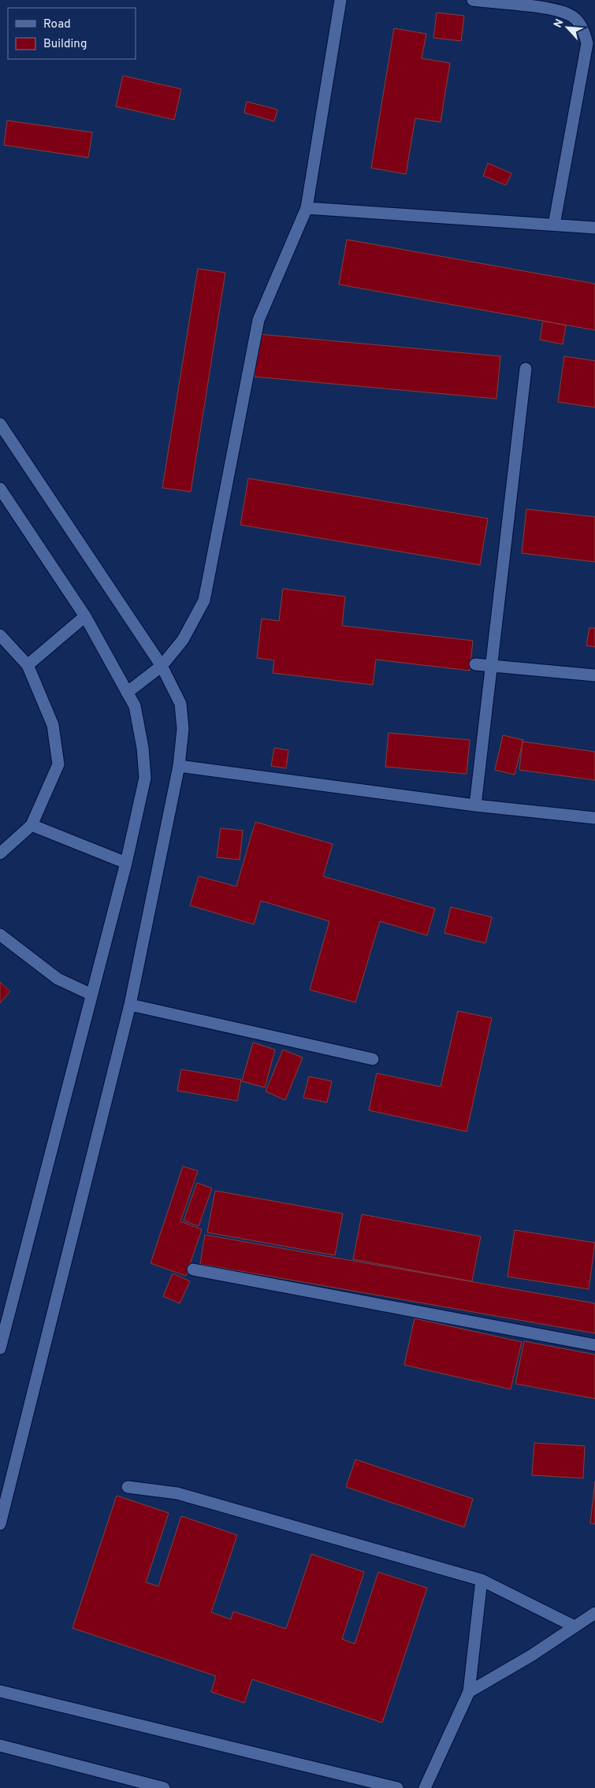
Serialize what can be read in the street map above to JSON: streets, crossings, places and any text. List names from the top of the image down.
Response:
{
  "legend": ["Road", "Building"],
  "north": "top left"
}
